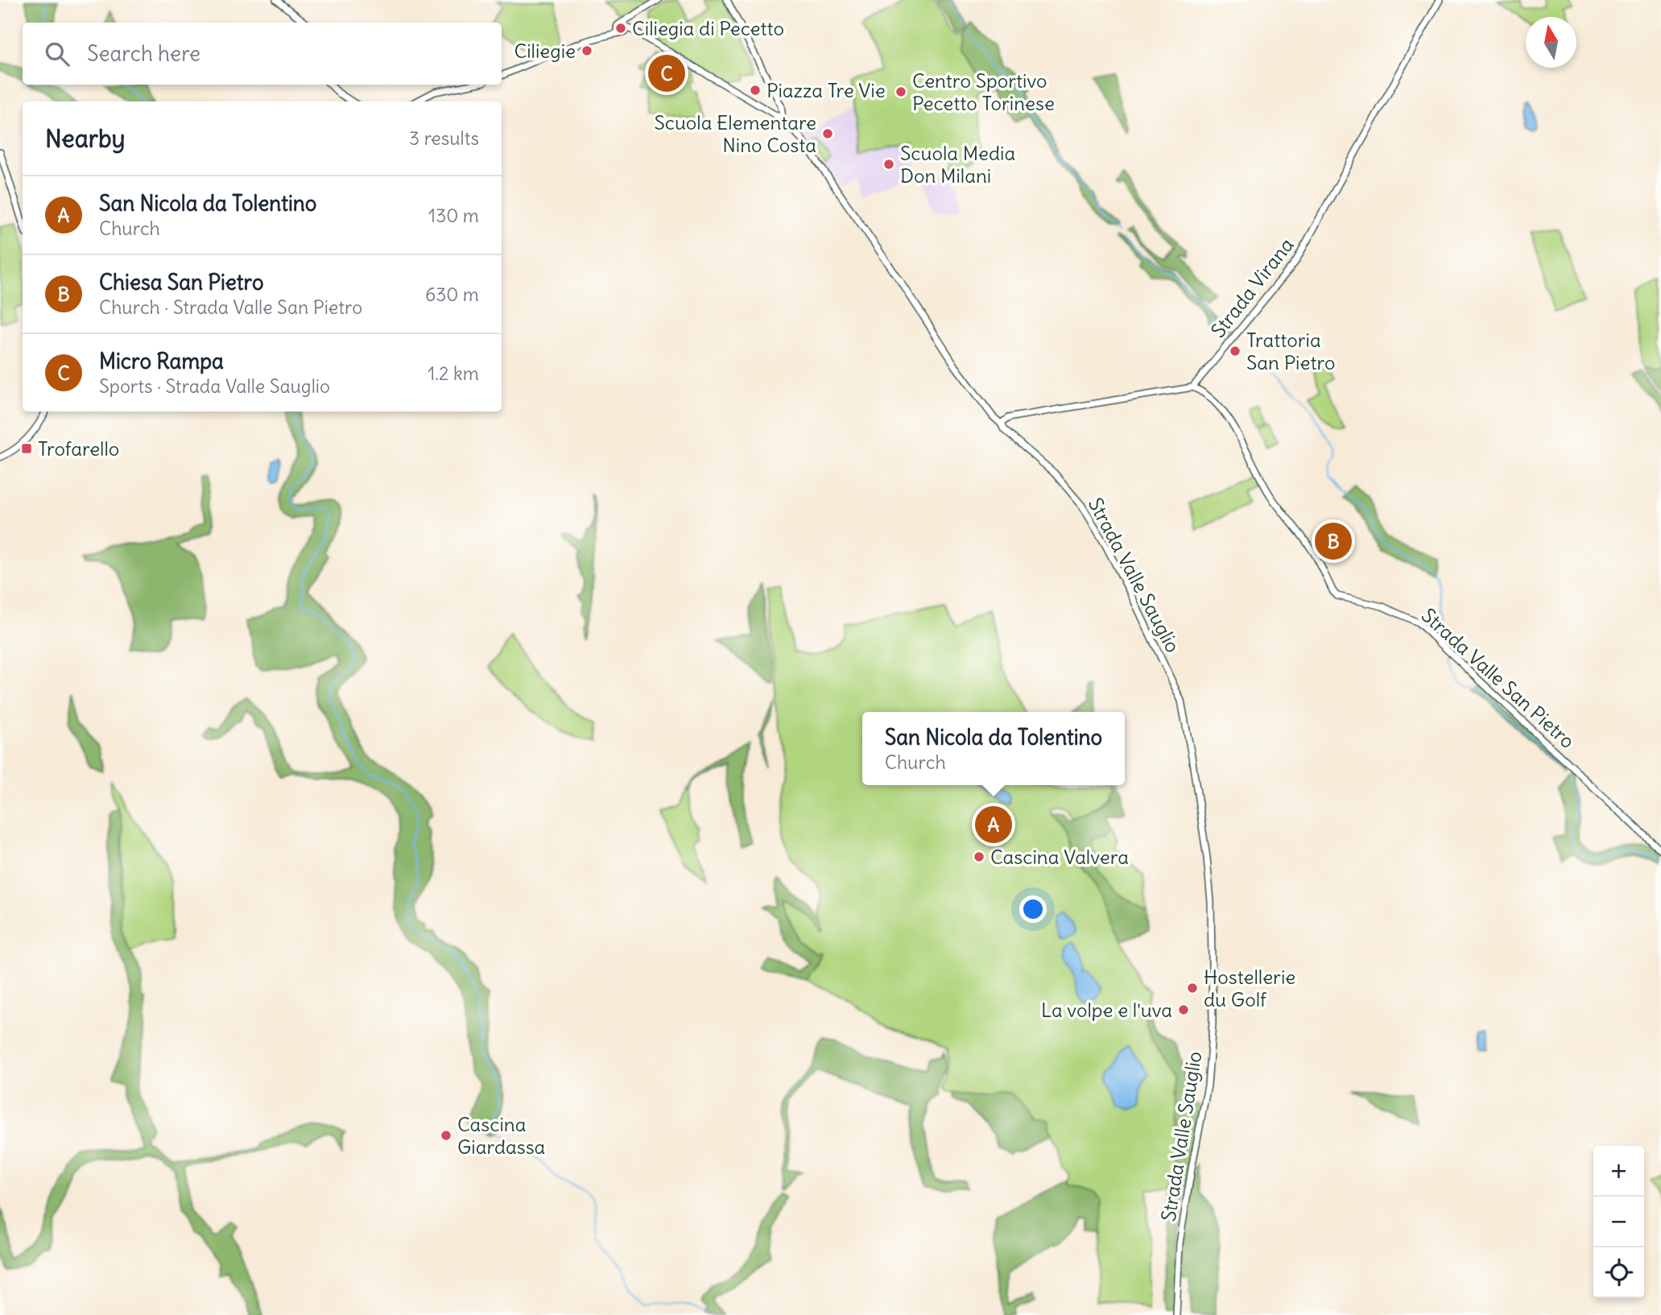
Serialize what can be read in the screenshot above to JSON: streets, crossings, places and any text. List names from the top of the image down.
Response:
{
  "streets": {
    "street": ["Strada Virana", "Strada Valle Sauglio", "Strada Valle San Pietro"]
  },
  "crossings": [
    ["Strada Virana", "Strada Valle San Pietro"]
  ],
  "places": {
    "other": [
      "Ciliegia di Pecetto",
      "Ciliegie",
      "Piazza Tre Vie",
      "Centro Sportivo Pecetto Torinese",
      "Scuola Elementare Nino Costa",
      "Scuola Media Don Milani",
      "Trattoria San Pietro",
      "Cascina Valvera",
      "Hostellerie du Golf",
      "La volpe e l'uva",
      "Cascina Giardassa"
    ],
    "transit": ["Trofarello"]
  },
  "north": "top",
  "page": {
    "search": "Search here",
    "pins": ["C", "B", "A"],
    "heading": ["Nearby", "3 results"],
    "list": [
      {
        "mark": "A",
        "name": "San Nicola da Tolentino",
        "note": "Church",
        "value": "130 m"
      },
      {
        "mark": "B",
        "name": "Chiesa San Pietro",
        "note": "Church · Strada Valle San Pietro",
        "value": "630 m"
      },
      {
        "mark": "C",
        "name": "Micro Rampa",
        "note": "Sports · Strada Valle Sauglio",
        "value": "1.2 km"
      }
    ],
    "popup": ["San Nicola da Tolentino", "Church"],
    "map_buttons": ["+", "−"]
  }
}
